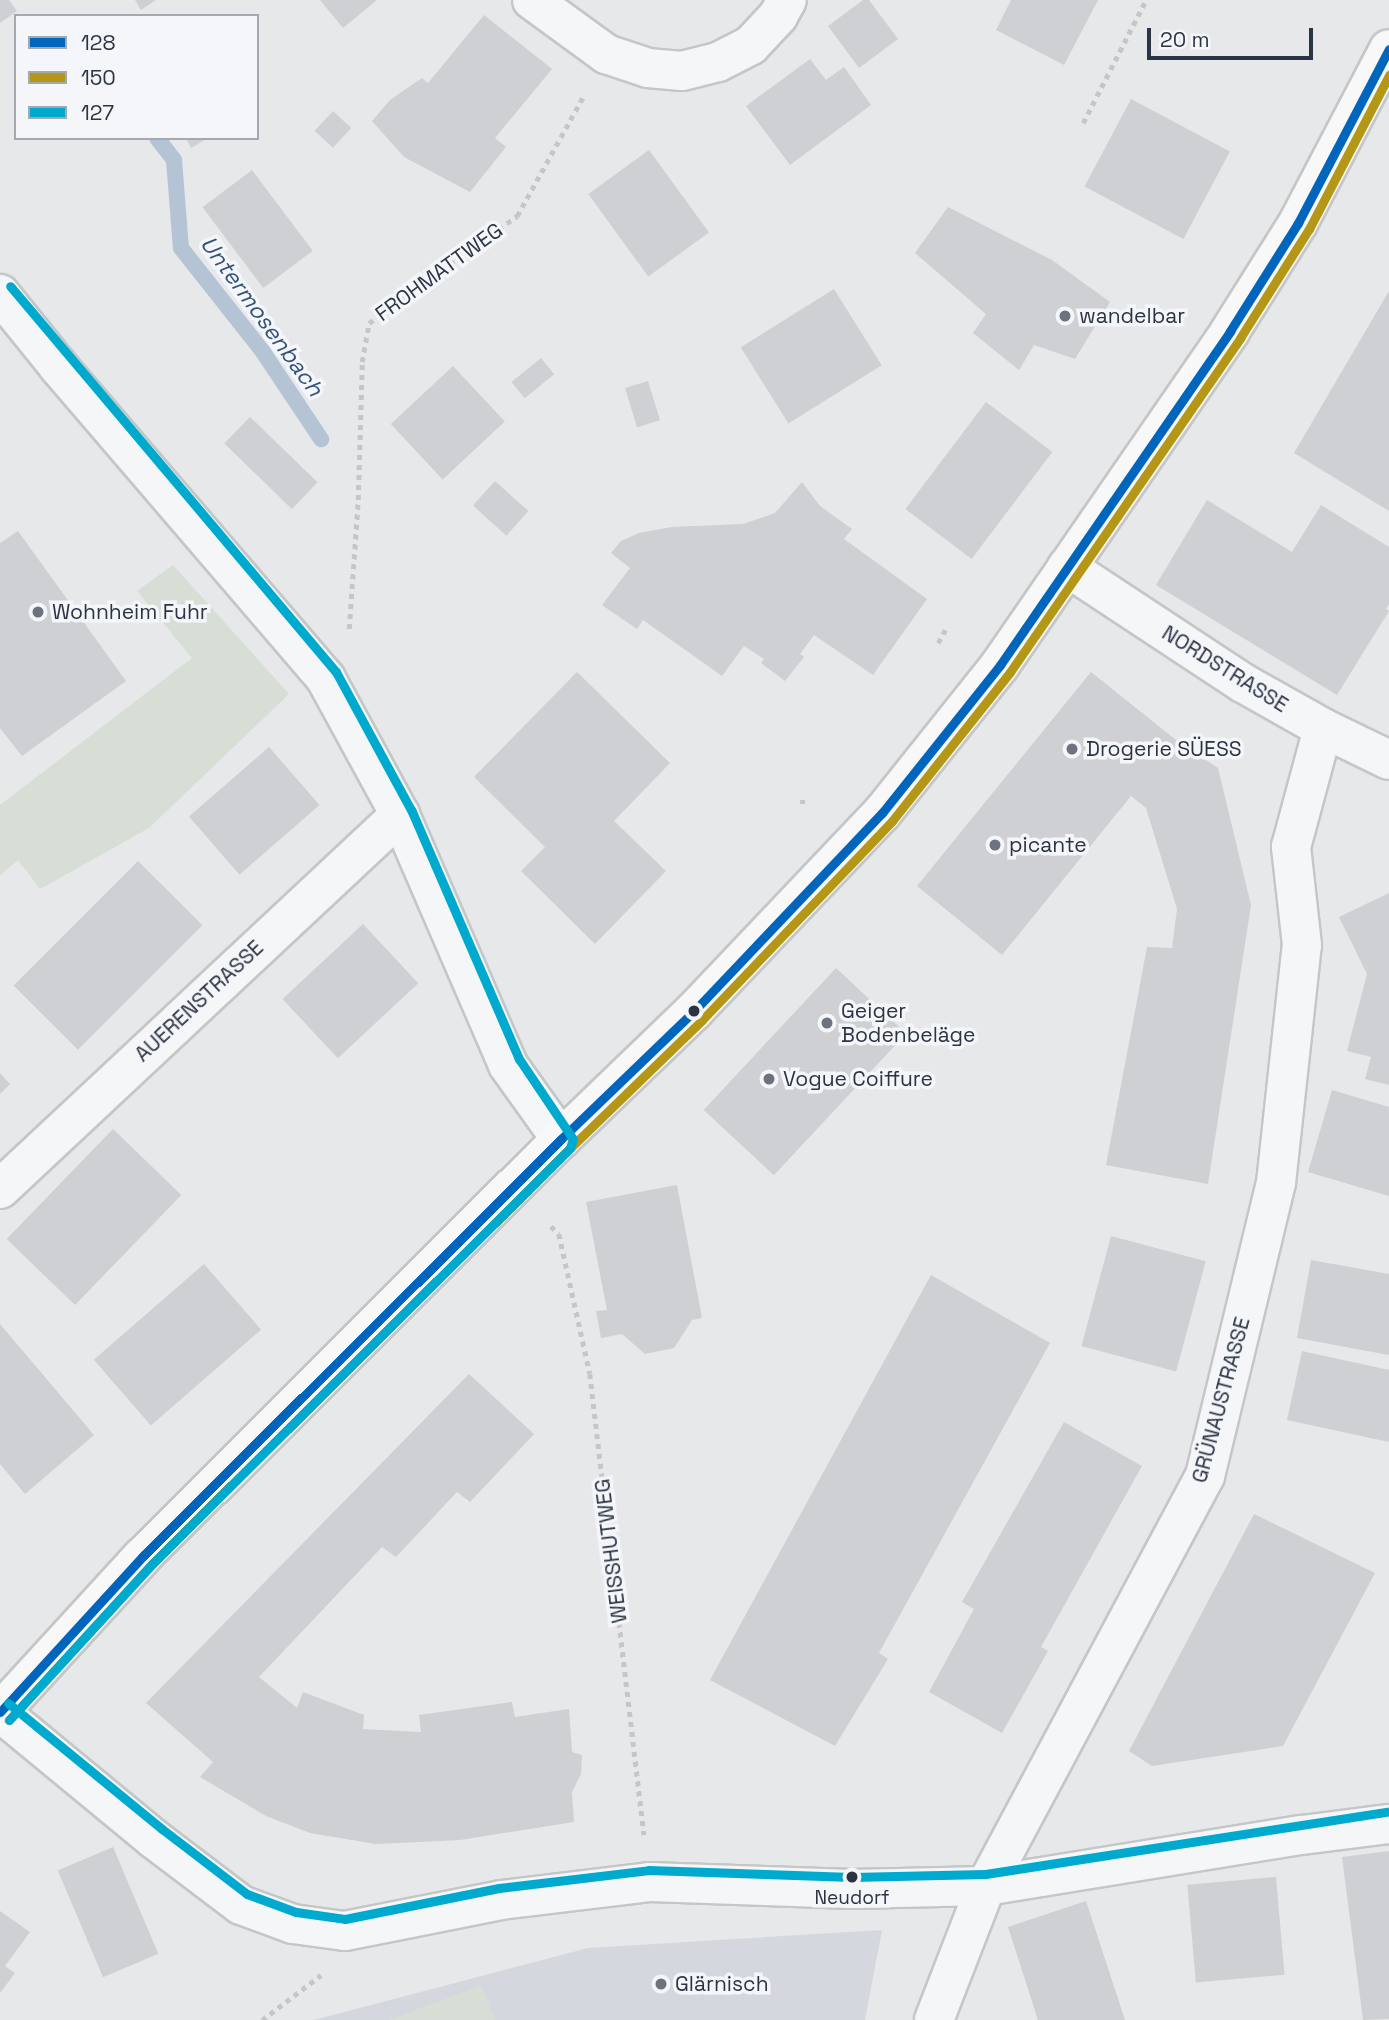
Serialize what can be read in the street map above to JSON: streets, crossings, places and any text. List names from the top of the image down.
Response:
{
  "streets": {
    "street": ["NORDSTRASSE", "AUERENSTRASSE", "GRÜNAUSTRASSE"],
    "path": ["FROHMATTWEG", "WEISSHUTWEG"]
  },
  "crossings": [
    ["NORDSTRASSE", "GRÜNAUSTRASSE"]
  ],
  "water": ["Untermosenbach"],
  "places": [
    "wandelbar",
    "Wohnheim Fuhr",
    "Drogerie SÜESS",
    "picante",
    "Geiger Bodenbeläge",
    "Vogue Coiffure",
    "Neudorf",
    "Glärnisch"
  ],
  "lines": ["transit line 128", "transit line 150", "transit line 127"],
  "legend": ["128", "150", "127"],
  "scale_bar": "20 m"
}
